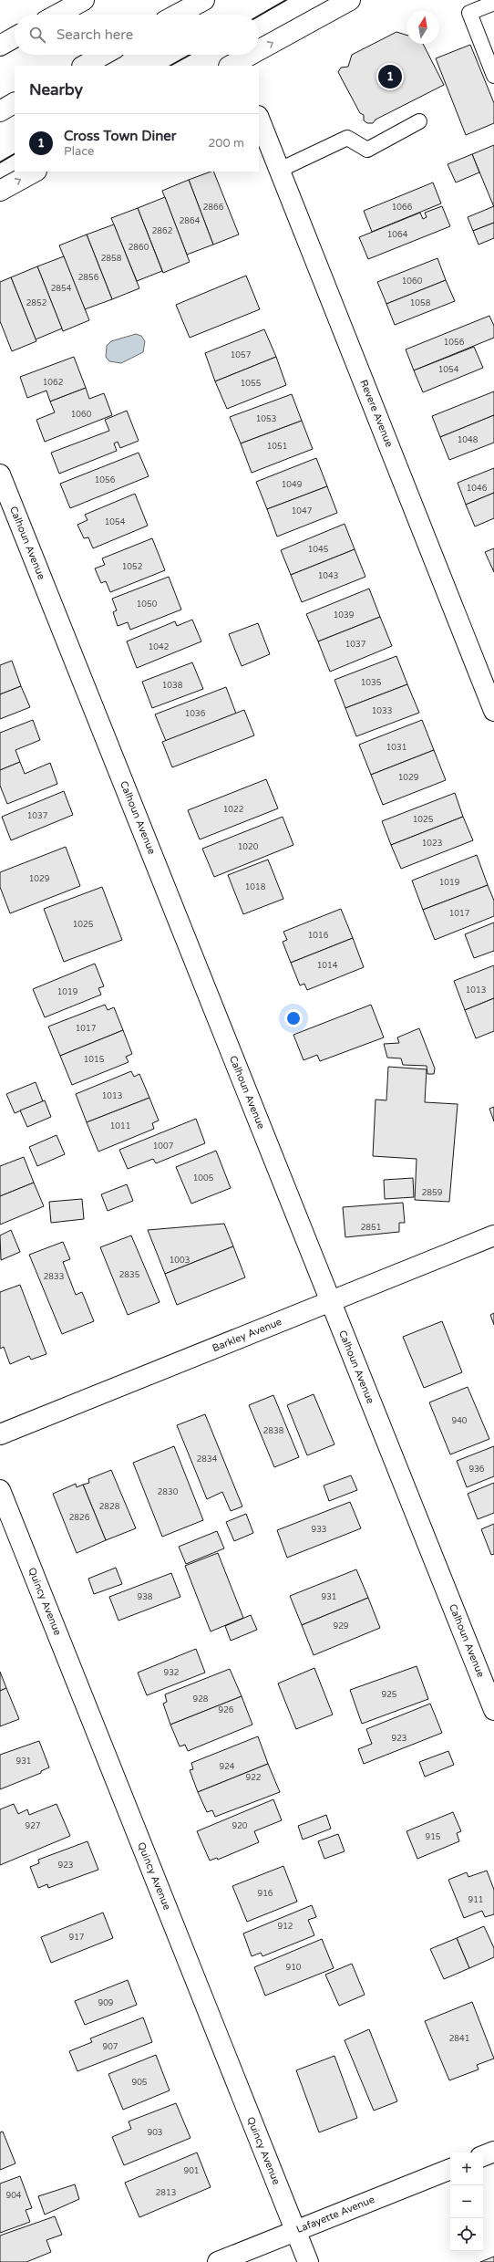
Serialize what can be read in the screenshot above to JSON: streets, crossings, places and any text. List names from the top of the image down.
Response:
{
  "streets": {
    "main road": [
      "Revere Avenue",
      "Calhoun Avenue",
      "Barkley Avenue",
      "Quincy Avenue",
      "Lafayette Avenue"
    ]
  },
  "crossings": [
    ["Calhoun Avenue", "Barkley Avenue"],
    ["Quincy Avenue", "Lafayette Avenue"]
  ],
  "house_numbers": [
    "2866",
    "1066",
    "2864",
    "2862",
    "1064",
    "2860",
    "2858",
    "2856",
    "1060",
    "2854",
    "2852",
    "1058",
    "1056",
    "1057",
    "1054",
    "1062",
    "1055",
    "1060",
    "1053",
    "1048",
    "1051",
    "1056",
    "1049",
    "1046",
    "1047",
    "1054",
    "1045",
    "1052",
    "1043",
    "1050",
    "1039",
    "1037",
    "1042",
    "1035",
    "1038",
    "1033",
    "1036",
    "1031",
    "1029",
    "1022",
    "1037",
    "1025",
    "1023",
    "1020",
    "1029",
    "1019",
    "1018",
    "1017",
    "1025",
    "1016",
    "1014",
    "1013",
    "1019",
    "1017",
    "1015",
    "1013",
    "1011",
    "1007",
    "1005",
    "2859",
    "2851",
    "1003",
    "2835",
    "2833",
    "940",
    "2838",
    "2834",
    "936",
    "2830",
    "2828",
    "2826",
    "933",
    "938",
    "931",
    "929",
    "932",
    "925",
    "928",
    "926",
    "923",
    "931",
    "924",
    "922",
    "927",
    "920",
    "915",
    "923",
    "916",
    "911",
    "912",
    "917",
    "910",
    "909",
    "2841",
    "907",
    "905",
    "903",
    "901",
    "2813",
    "904"
  ],
  "north": "top",
  "page": {
    "search": "Search here",
    "pins": "1",
    "heading": "Nearby",
    "list": [
      {
        "mark": "1",
        "name": "Cross Town Diner",
        "note": "Place",
        "value": "200 m"
      }
    ],
    "map_buttons": ["+", "−"]
  }
}
